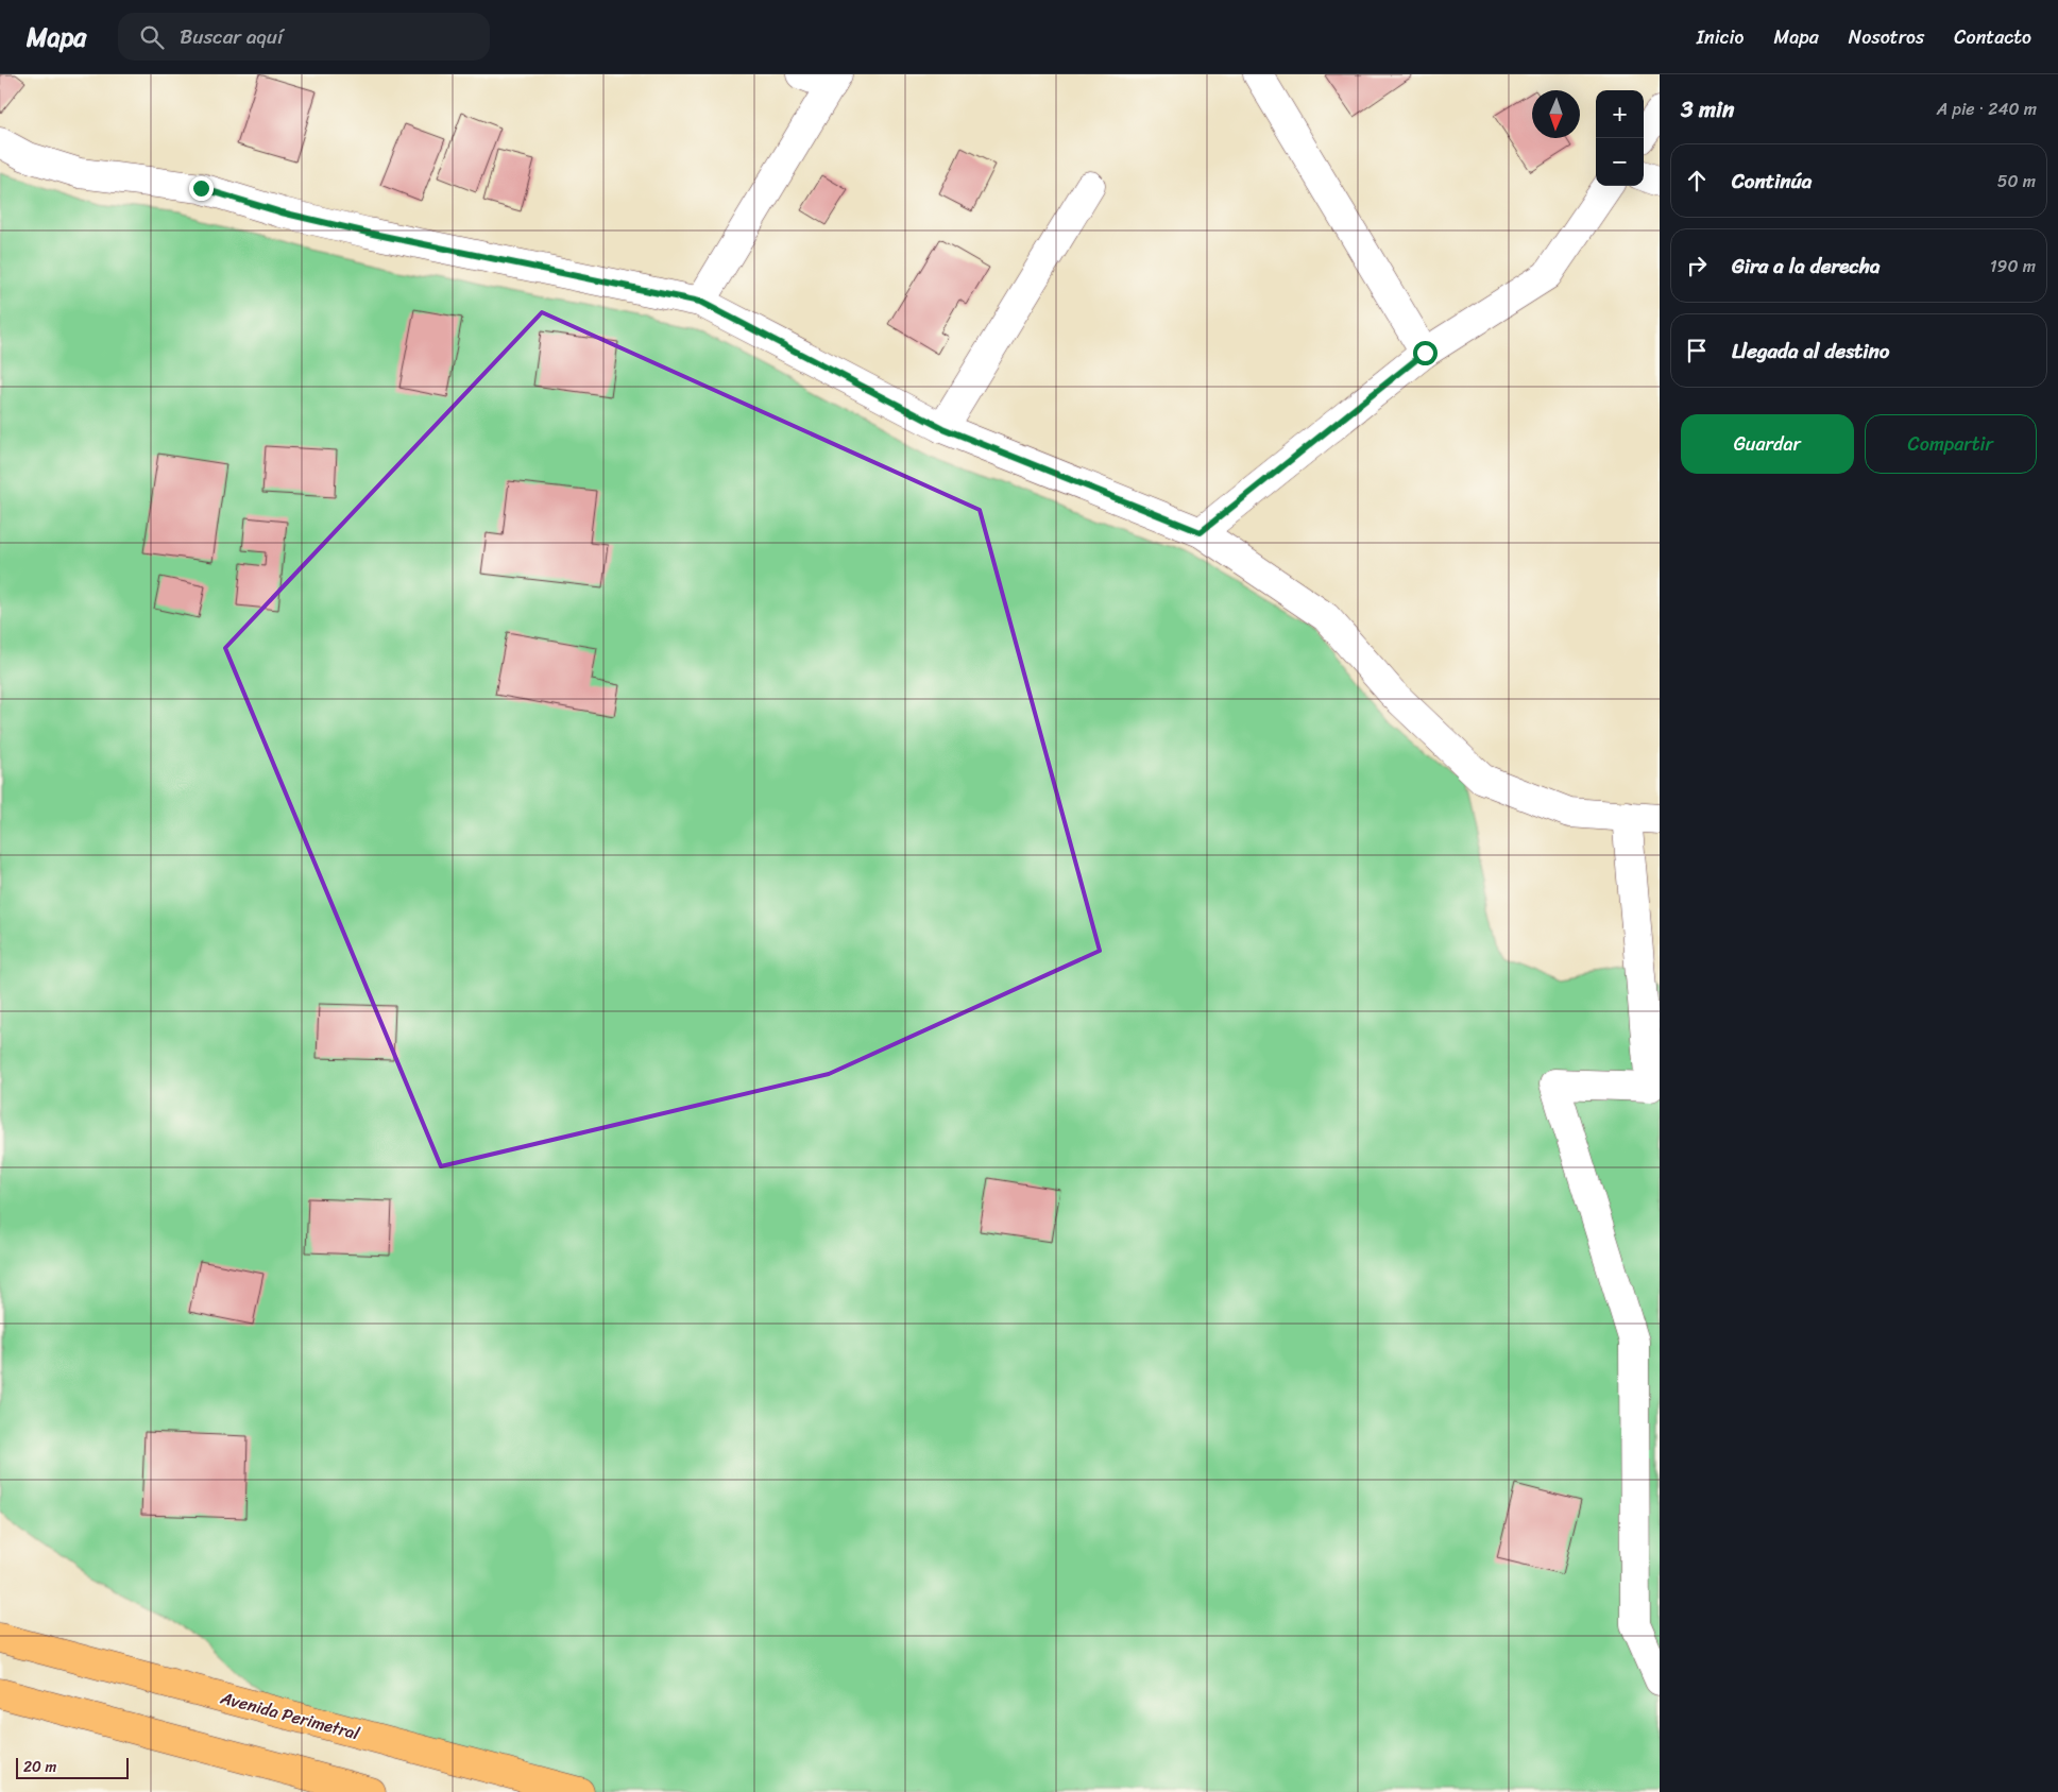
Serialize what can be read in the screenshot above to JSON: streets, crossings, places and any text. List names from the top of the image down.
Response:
{
  "streets": {
    "main road": ["Avenida Perimetral"]
  },
  "scale_bar": "20 m",
  "north": "bottom",
  "page": {
    "header": "Mapa",
    "search": "Buscar aquí",
    "nav": [
      "Inicio",
      "Mapa",
      "Nosotros",
      "Contacto"
    ],
    "heading": ["3 min", "A pie · 240 m"],
    "map_buttons": ["+", "−"],
    "list": [
      ["Continúa", "50 m"],
      ["Gira a la derecha", "190 m"],
      "Llegada al destino"
    ],
    "buttons": ["Guardar", "Compartir"],
    "scale": "20 m"
  }
}
